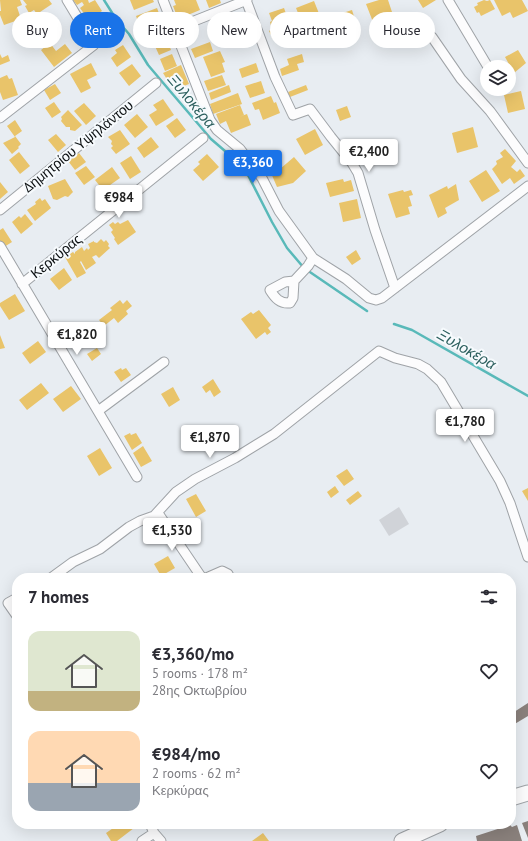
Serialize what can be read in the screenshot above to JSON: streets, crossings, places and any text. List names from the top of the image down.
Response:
{
  "streets": {
    "street": ["Δημητρίου Υψηλάντου", "Κερκύρας"]
  },
  "water": ["Ξυλοκέρα"],
  "page": {
    "chip": [
      "Buy",
      "Rent",
      "Filters",
      "New",
      "Apartment",
      "House"
    ],
    "price": [
      "€2,400",
      "€3,360",
      "€984",
      "€1,820",
      "€1,780",
      "€1,870",
      "€1,530"
    ],
    "heading": "7 homes",
    "list": [
      {
        "name": "€3,360/mo",
        "note": "5 rooms · 178 m² · 28ης Οκτωβρίου"
      },
      {
        "name": "€984/mo",
        "note": "2 rooms · 62 m² · Κερκύρας"
      }
    ]
  }
}
